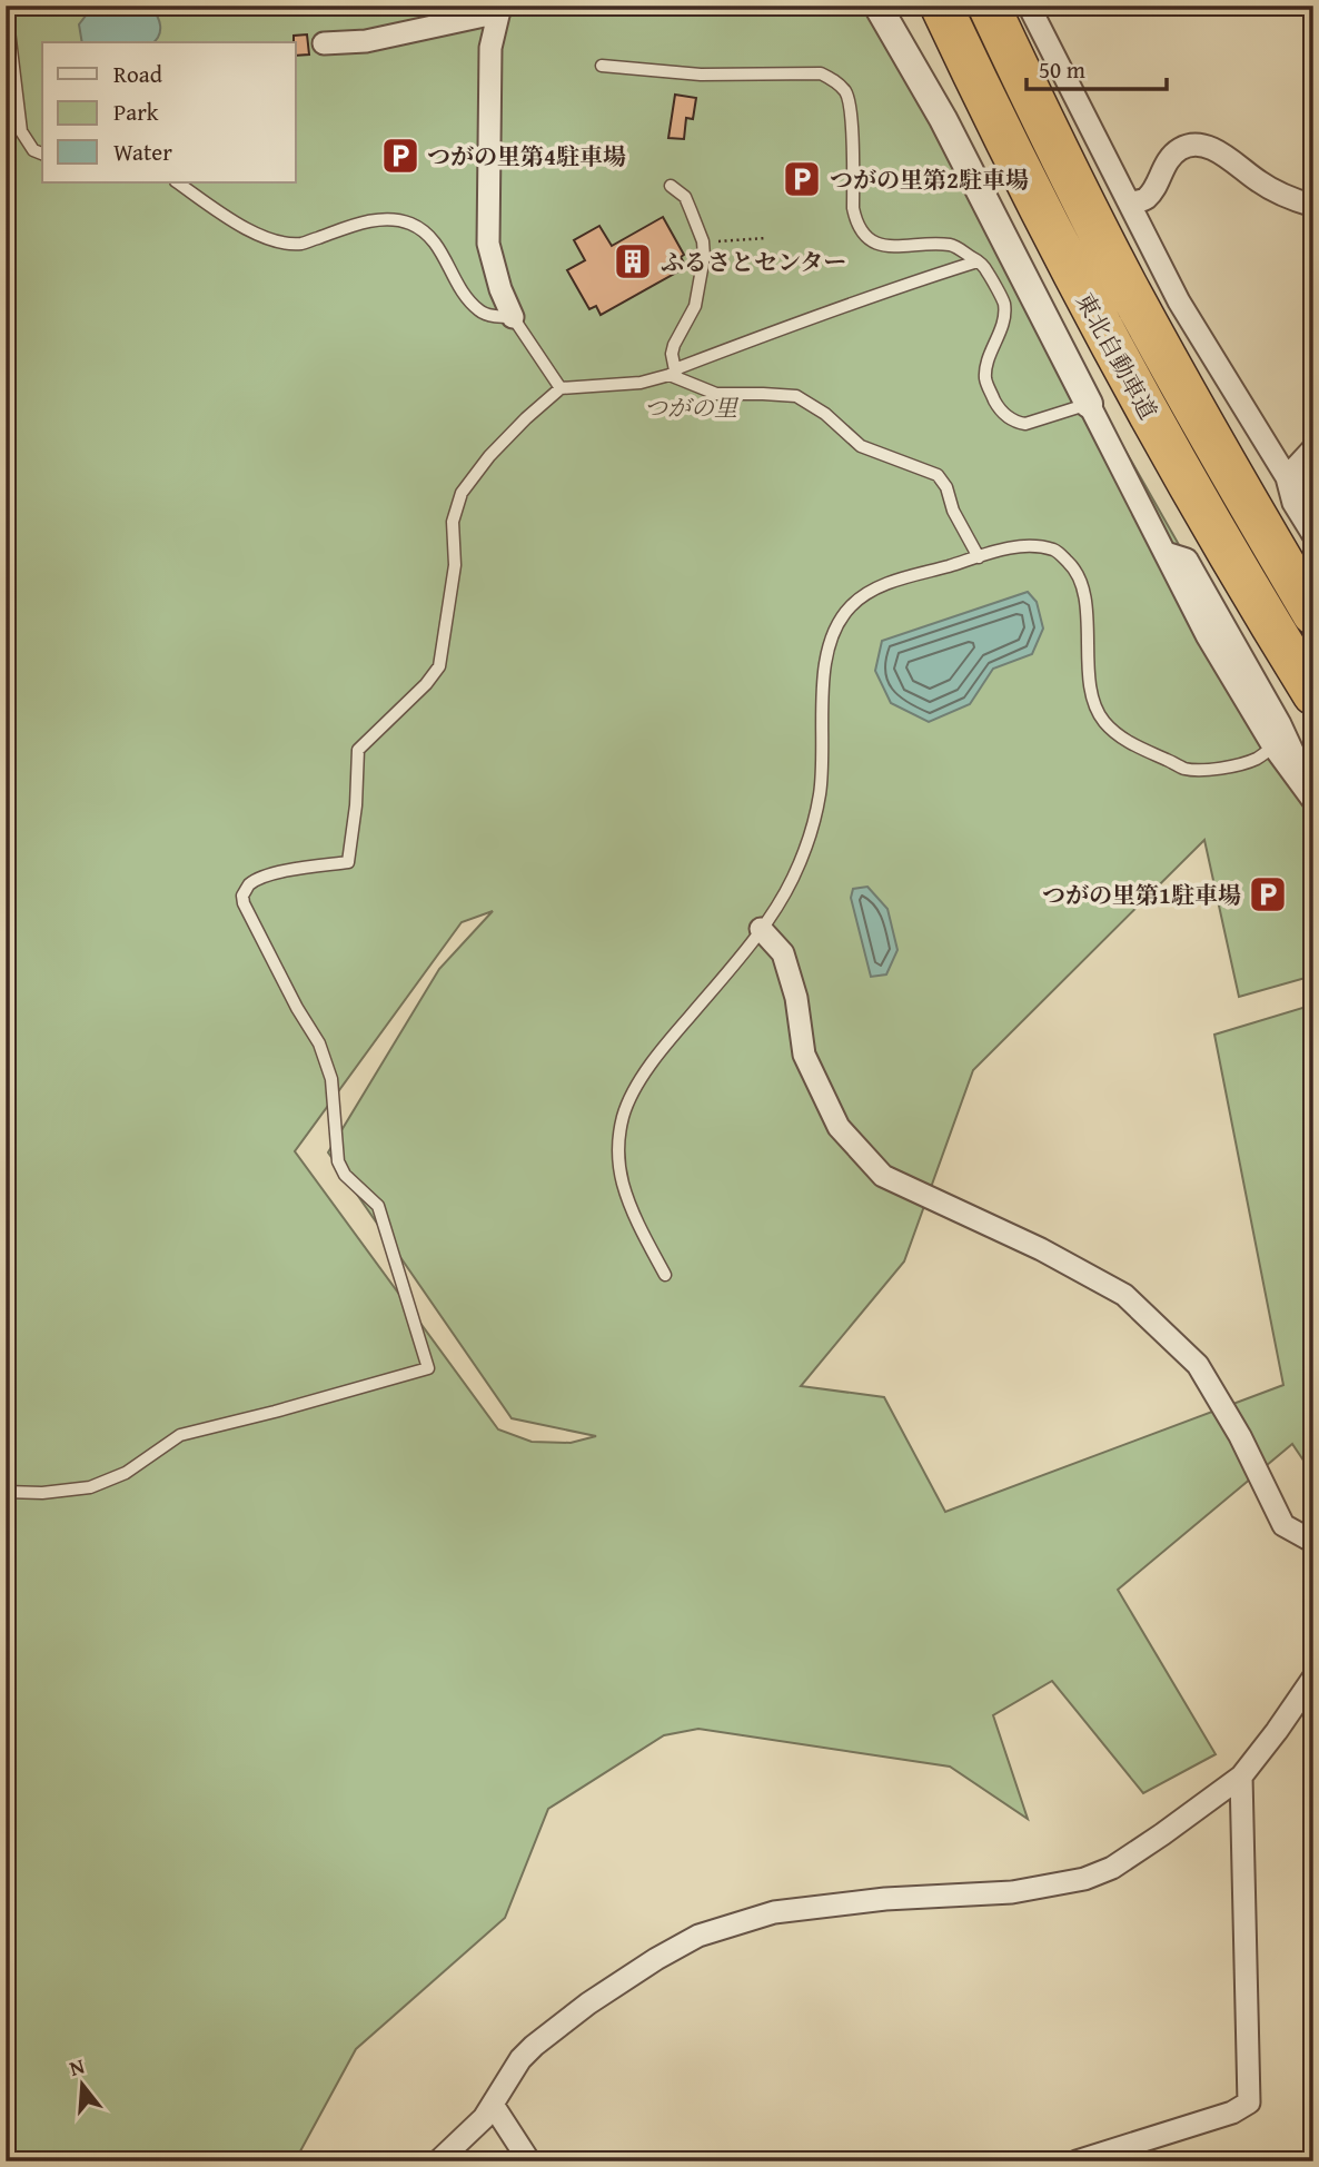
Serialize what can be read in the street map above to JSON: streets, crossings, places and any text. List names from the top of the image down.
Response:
{
  "streets": {
    "highway": ["東北自動車道"]
  },
  "parks": ["つがの里"],
  "places": {
    "parking": ["つがの里第4駐車場", "つがの里第2駐車場", "つがの里第1駐車場"],
    "building": ["ふるさとセンター"]
  },
  "legend": ["Road", "Park", "Water"],
  "scale_bar": "50 m",
  "north": "top"
}
